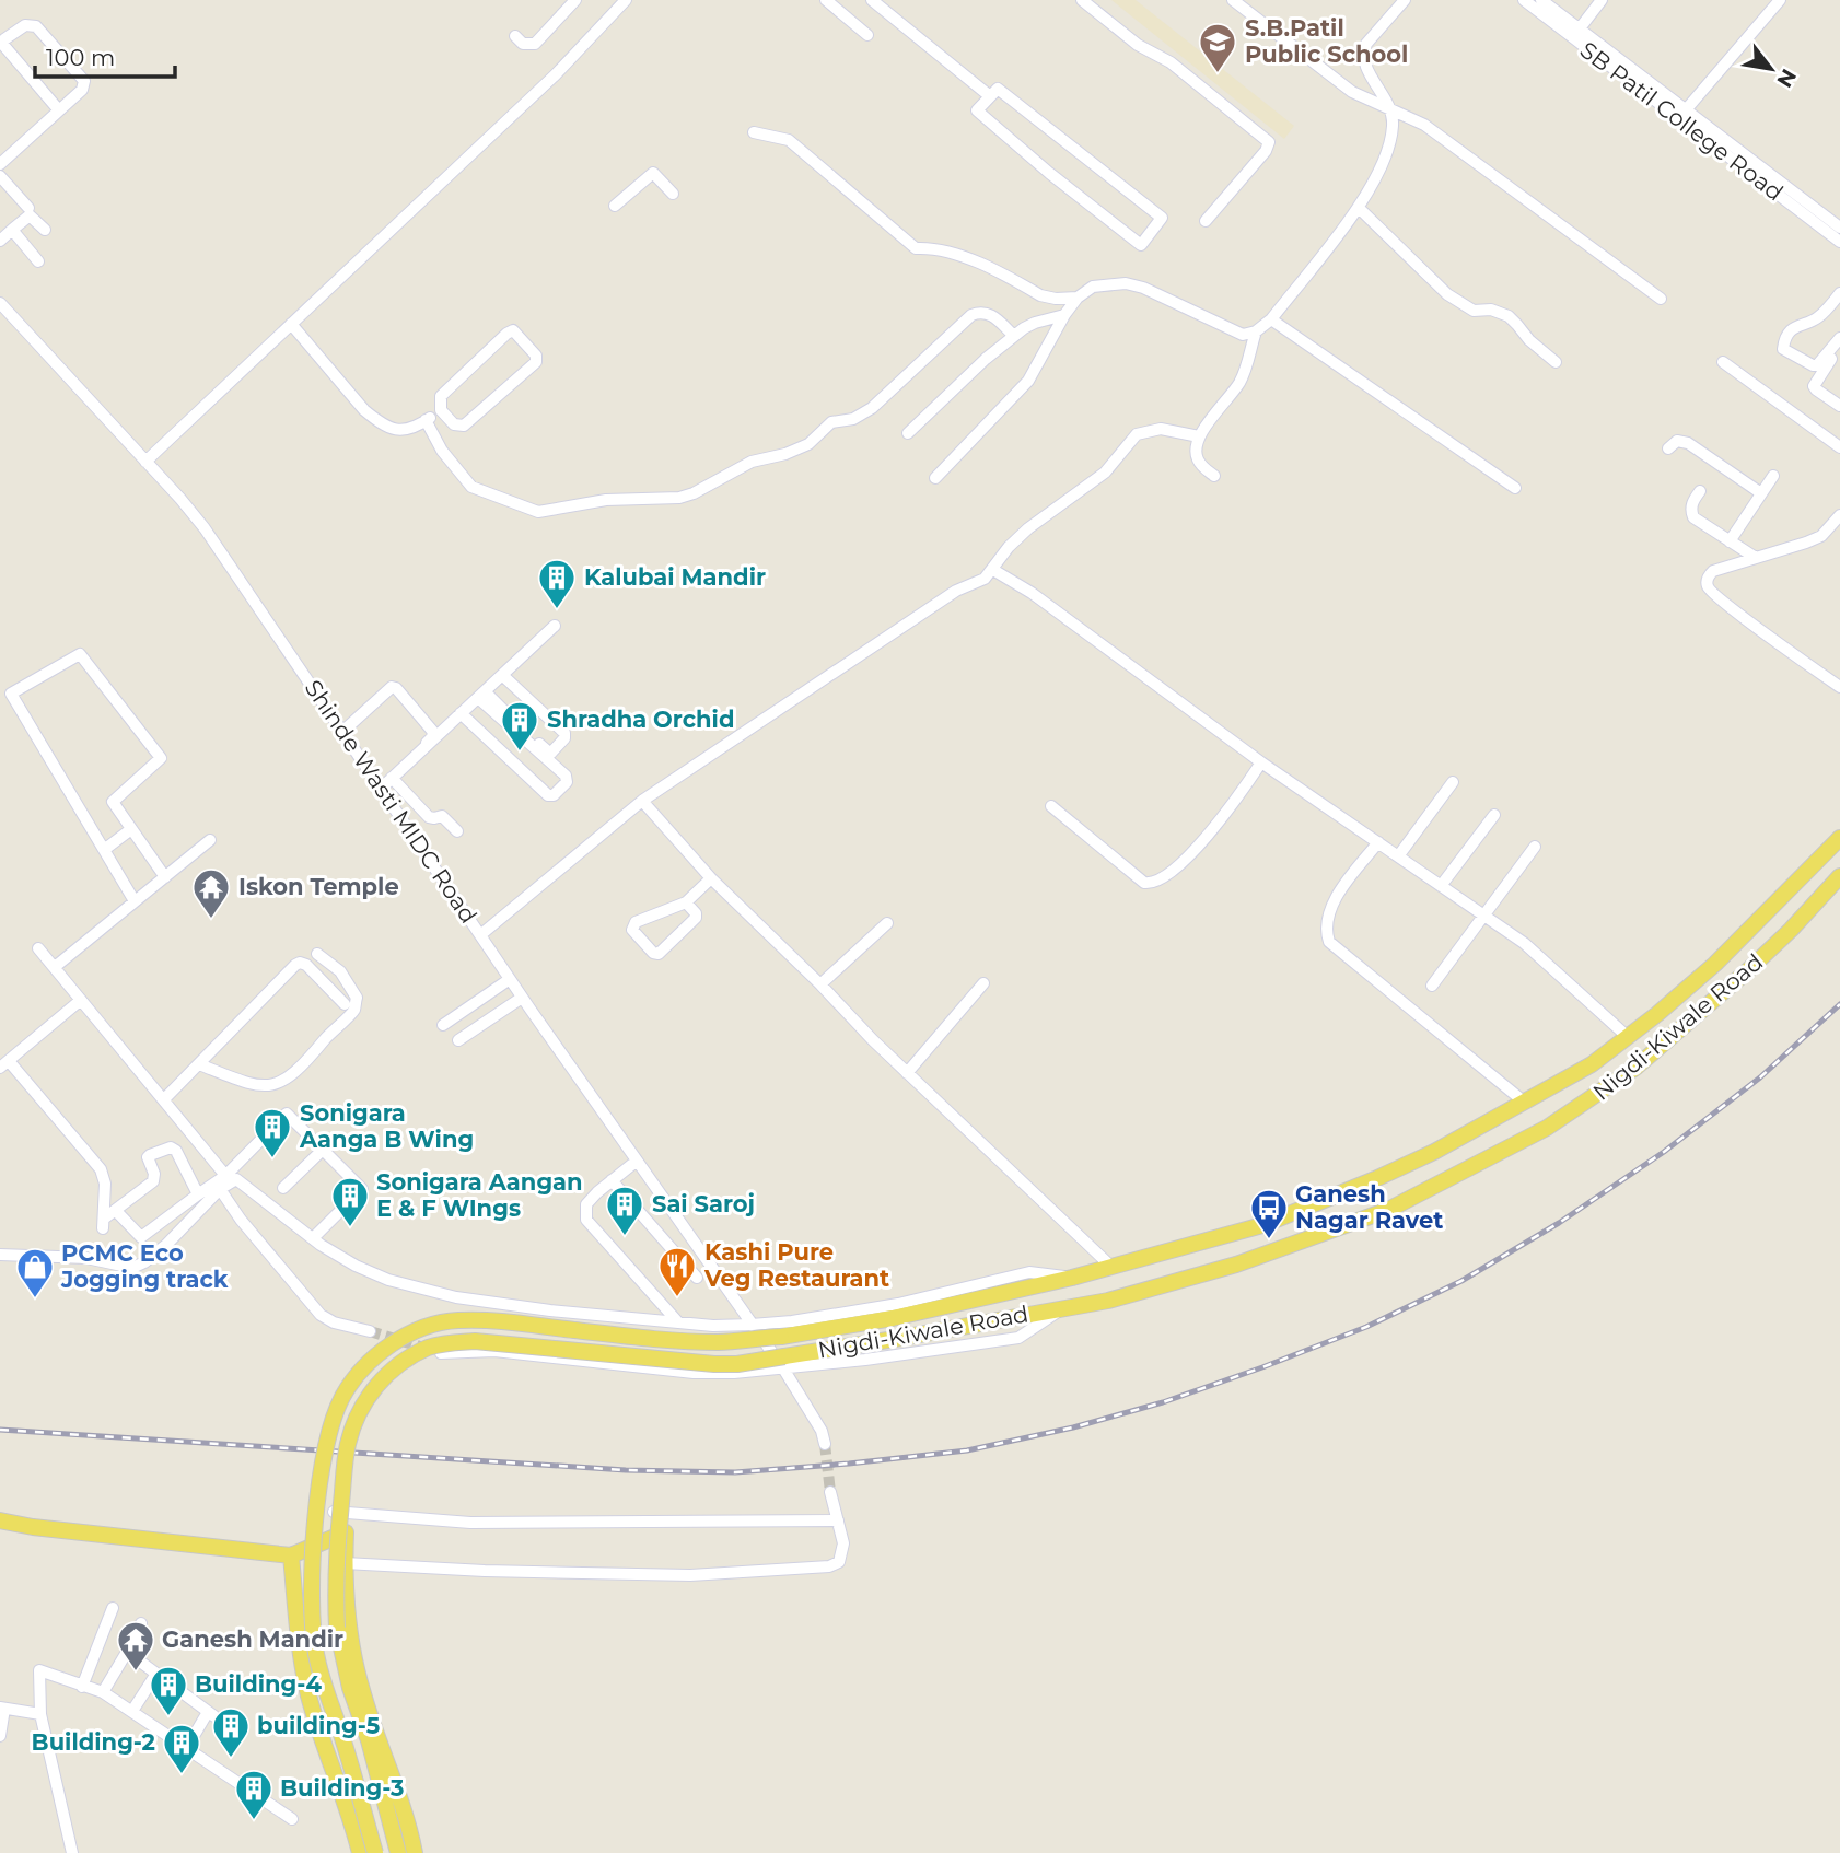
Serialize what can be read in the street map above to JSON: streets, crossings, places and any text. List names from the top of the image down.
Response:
{
  "streets": {
    "main road": ["Nigdi-Kiwale Road"],
    "street": ["SB Patil College Road", "Shinde Wasti MIDC Road"]
  },
  "places": {
    "school or university": ["S.B.Patil Public School"],
    "building": [
      "Kalubai Mandir",
      "Shradha Orchid",
      "Sonigara Aanga B Wing",
      "Sonigara Aangan E & F WIngs",
      "Sai Saroj",
      "Building-4",
      "building-5",
      "Building-2",
      "Building-3"
    ],
    "temple": ["Iskon Temple", "Ganesh Mandir"],
    "bus stop": ["Ganesh Nagar Ravet"],
    "restaurant": ["Kashi Pure Veg Restaurant"],
    "shop": ["PCMC Eco Jogging track"]
  },
  "scale_bar": "100 m",
  "north": "bottom right"
}
